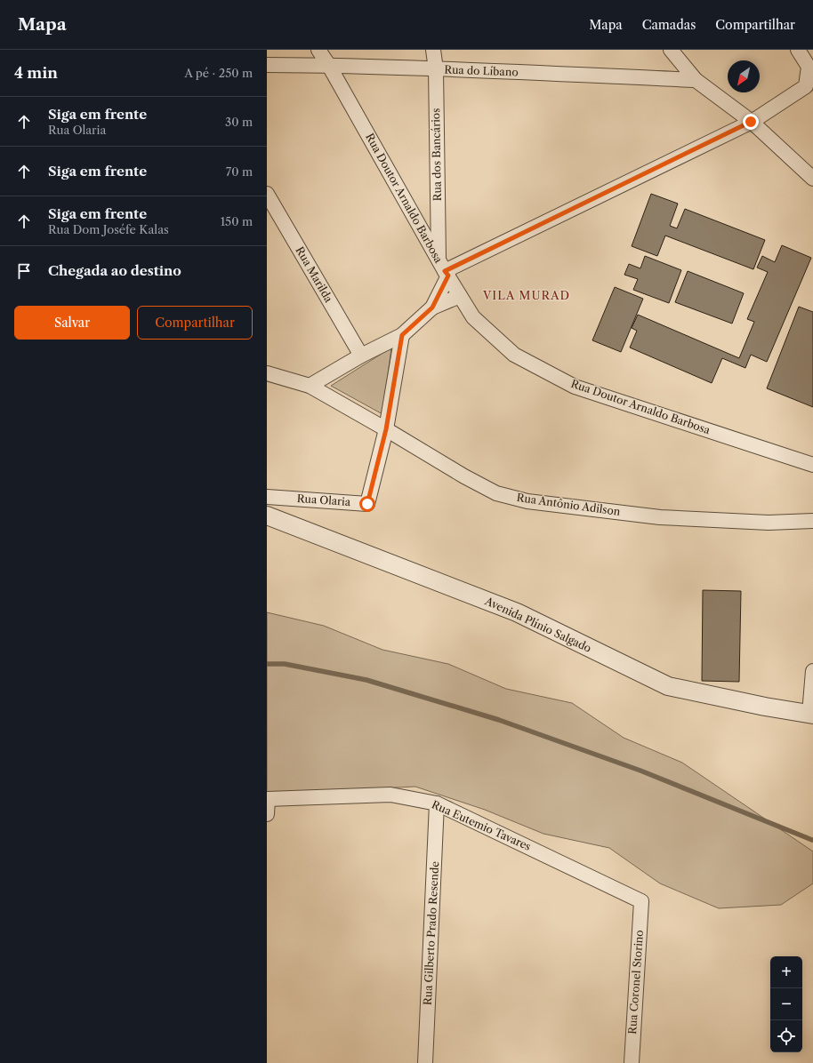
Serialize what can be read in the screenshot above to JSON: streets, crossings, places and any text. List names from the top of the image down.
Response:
{
  "streets": {
    "street": [
      "Rua do Líbano",
      "Rua dos Bancários",
      "Rua Doutor Arnaldo Barbosa",
      "Rua Marilda",
      "Rua Olaria",
      "Rua Antônio Adilson",
      "Avenida Plínio Salgado",
      "Rua Eutemio Tavares",
      "Rua Gilberto Prado Resende",
      "Rua Coronel Storino"
    ]
  },
  "crossings": [
    ["Rua do Líbano", "Rua dos Bancários"],
    ["Rua do Líbano", "Rua Doutor Arnaldo Barbosa"],
    ["Rua dos Bancários", "Rua Doutor Arnaldo Barbosa"],
    ["Rua Olaria", "Rua Antônio Adilson"],
    ["Rua Eutemio Tavares", "Rua Gilberto Prado Resende"],
    ["Rua Eutemio Tavares", "Rua Coronel Storino"]
  ],
  "districts": ["VILA MURAD"],
  "north": "bottom left",
  "page": {
    "header": "Mapa",
    "nav": ["Mapa", "Camadas", "Compartilhar"],
    "heading": ["4 min", "A pé · 250 m"],
    "list": [
      ["Siga em frente", "Rua Olaria", "30 m"],
      ["Siga em frente", "70 m"],
      ["Siga em frente", "Rua Dom Joséfe Kalas", "150 m"],
      "Chegada ao destino"
    ],
    "buttons": ["Salvar", "Compartilhar"],
    "map_buttons": ["+", "−"]
  }
}
